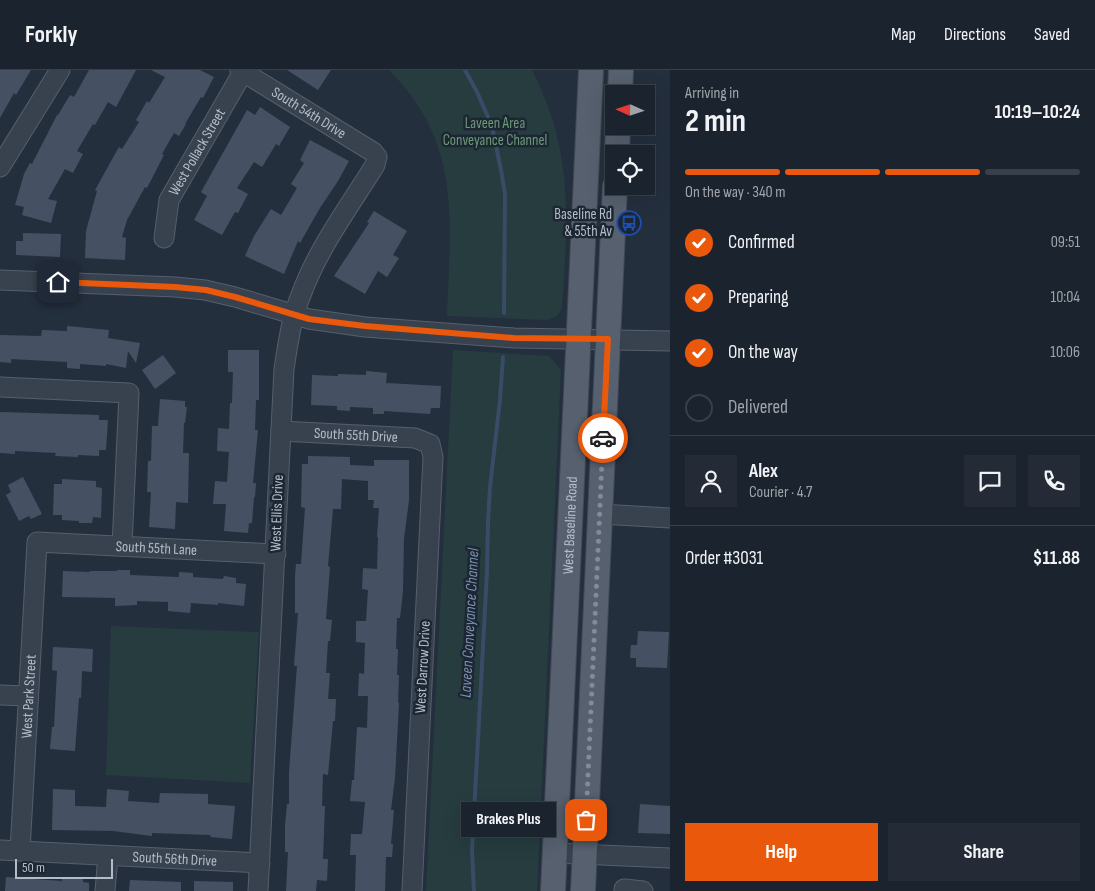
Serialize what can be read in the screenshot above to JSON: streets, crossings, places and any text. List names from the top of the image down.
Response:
{
  "streets": {
    "main road": ["West Baseline Road"],
    "street": [
      "South 54th Drive",
      "West Pollack Street",
      "South 55th Drive",
      "West Ellis Drive",
      "South 55th Lane",
      "West Darrow Drive",
      "West Park Street",
      "South 56th Drive"
    ]
  },
  "crossings": [
    ["South 54th Drive", "West Pollack Street"],
    ["South 54th Drive", "West Ellis Drive"],
    ["South 55th Drive", "West Ellis Drive"],
    ["South 55th Drive", "West Darrow Drive"],
    ["West Ellis Drive", "South 55th Lane"],
    ["West Ellis Drive", "South 56th Drive"],
    ["South 55th Lane", "West Park Street"],
    ["West Park Street", "South 56th Drive"]
  ],
  "water": ["Laveen Conveyance Channel"],
  "parks": ["Laveen Area Conveyance Channel"],
  "places": {
    "bus stop": ["Baseline Rd & 55th Av"],
    "other": ["Brakes Plus"]
  },
  "scale_bar": "50 m",
  "north": "left",
  "page": {
    "header": "Forkly",
    "nav": ["Map", "Directions", "Saved"],
    "heading": ["2 min", "Arriving in", "10:19–10:24"],
    "panel": [
      "Alex",
      "Courier · 4.7",
      "Order #3031",
      "$11.88"
    ],
    "bar": "On the way · 340 m",
    "list": [
      ["Confirmed", "09:51"],
      ["Preparing", "10:04"],
      ["On the way", "10:06"],
      "Delivered"
    ],
    "bubble": "Brakes Plus",
    "buttons": ["Help", "Share"],
    "scale": "50 m"
  }
}
